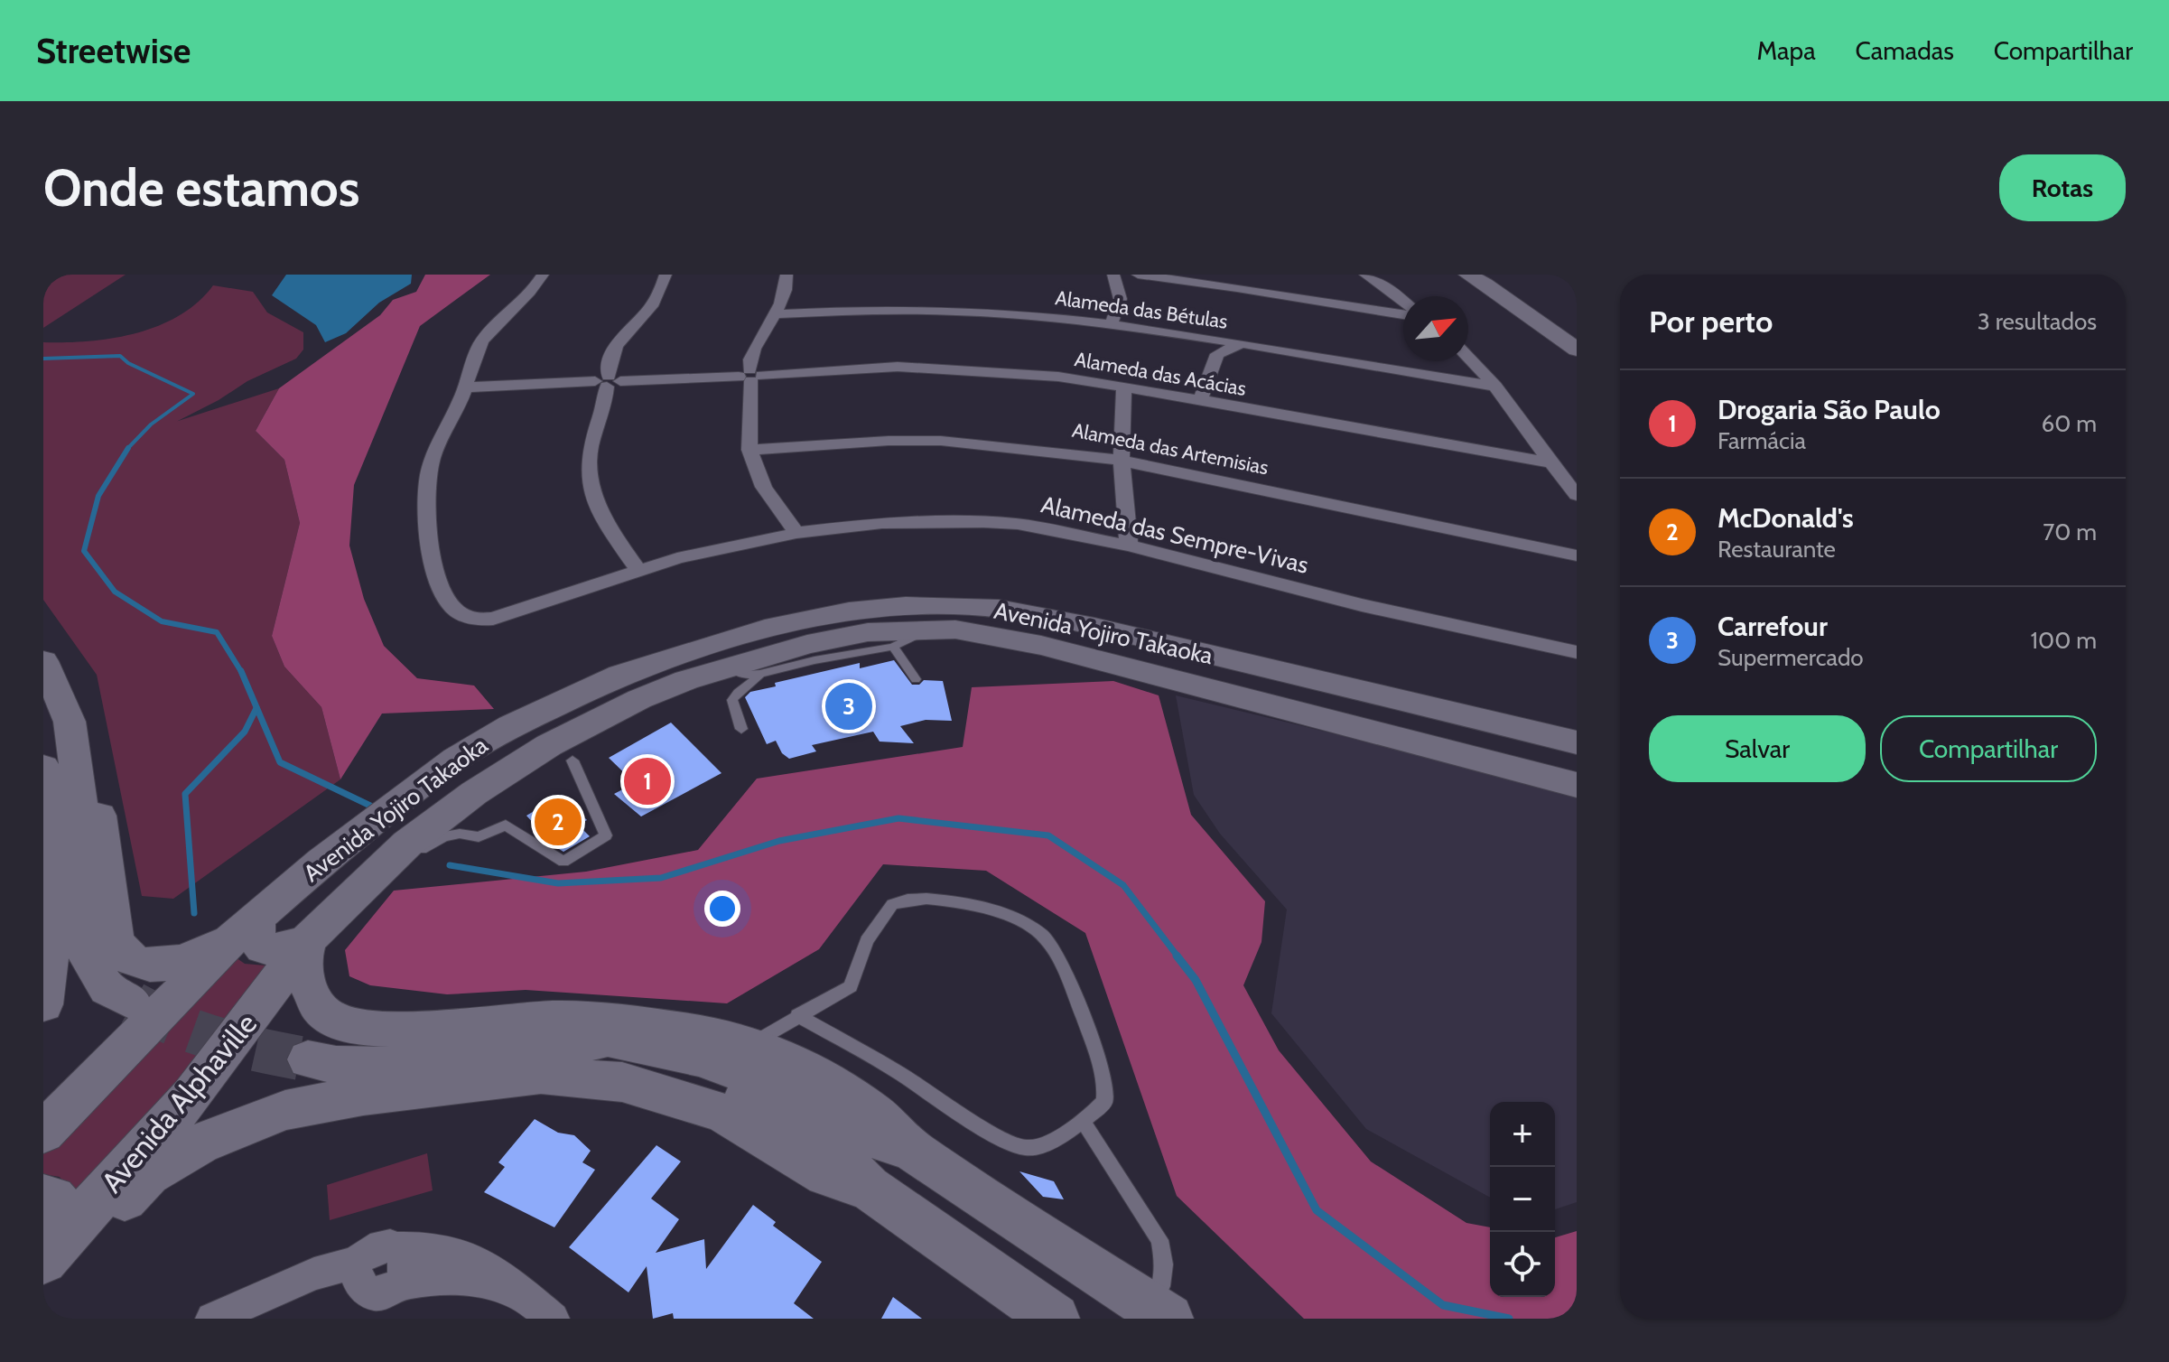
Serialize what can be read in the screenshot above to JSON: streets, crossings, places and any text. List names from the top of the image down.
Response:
{
  "streets": {
    "main road": ["Avenida Yojiro Takaoka", "Avenida Alphaville"],
    "street": [
      "Alameda das Bétulas",
      "Alameda das Acácias",
      "Alameda das Artemisias",
      "Alameda das Sempre-Vivas"
    ]
  },
  "crossings": [
    ["Alameda das Acácias", "Alameda das Sempre-Vivas"],
    ["Avenida Yojiro Takaoka", "Avenida Alphaville"]
  ],
  "north": "top right",
  "page": {
    "header": "Streetwise",
    "nav": ["Mapa", "Camadas", "Compartilhar"],
    "buttons": [
      "Rotas",
      ["Salvar", "Compartilhar"]
    ],
    "title": "Onde estamos",
    "heading": ["Por perto", "3 resultados"],
    "list": [
      {
        "mark": "1",
        "name": "Drogaria São Paulo",
        "note": "Farmácia",
        "value": "60 m"
      },
      {
        "mark": "2",
        "name": "McDonald's",
        "note": "Restaurante",
        "value": "70 m"
      },
      {
        "mark": "3",
        "name": "Carrefour",
        "note": "Supermercado",
        "value": "100 m"
      }
    ],
    "pins": ["3", "1", "2"],
    "map_buttons": ["+", "−"]
  }
}
